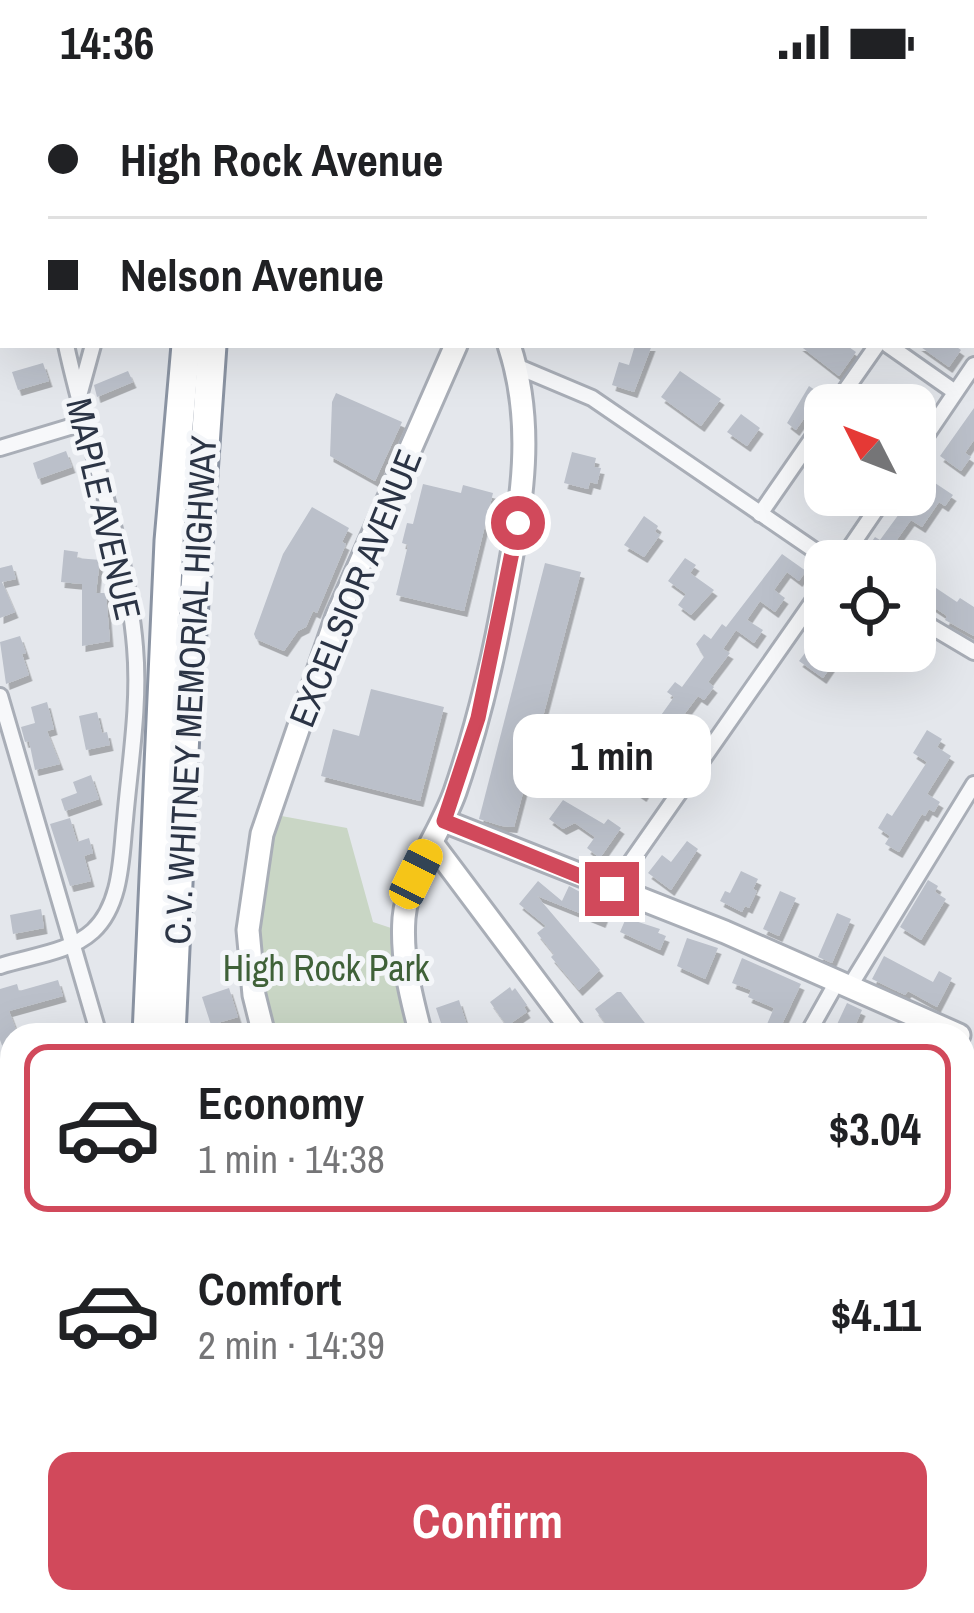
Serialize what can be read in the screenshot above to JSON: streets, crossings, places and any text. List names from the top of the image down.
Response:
{
  "streets": {
    "highway": ["C.V. WHITNEY MEMORIAL HIGHWAY"],
    "street": ["MAPLE AVENUE", "EXCELSIOR AVENUE"]
  },
  "parks": ["High Rock Park"],
  "north": "top left",
  "page": {
    "status": "14:36",
    "banner": ["High Rock Avenue", "Nelson Avenue"],
    "bubble": "1 min",
    "list": [
      {
        "name": "Economy",
        "note": "1 min · 14:38",
        "value": "$3.04"
      },
      {
        "name": "Comfort",
        "note": "2 min · 14:39",
        "value": "$4.11"
      }
    ],
    "buttons": "Confirm"
  }
}
